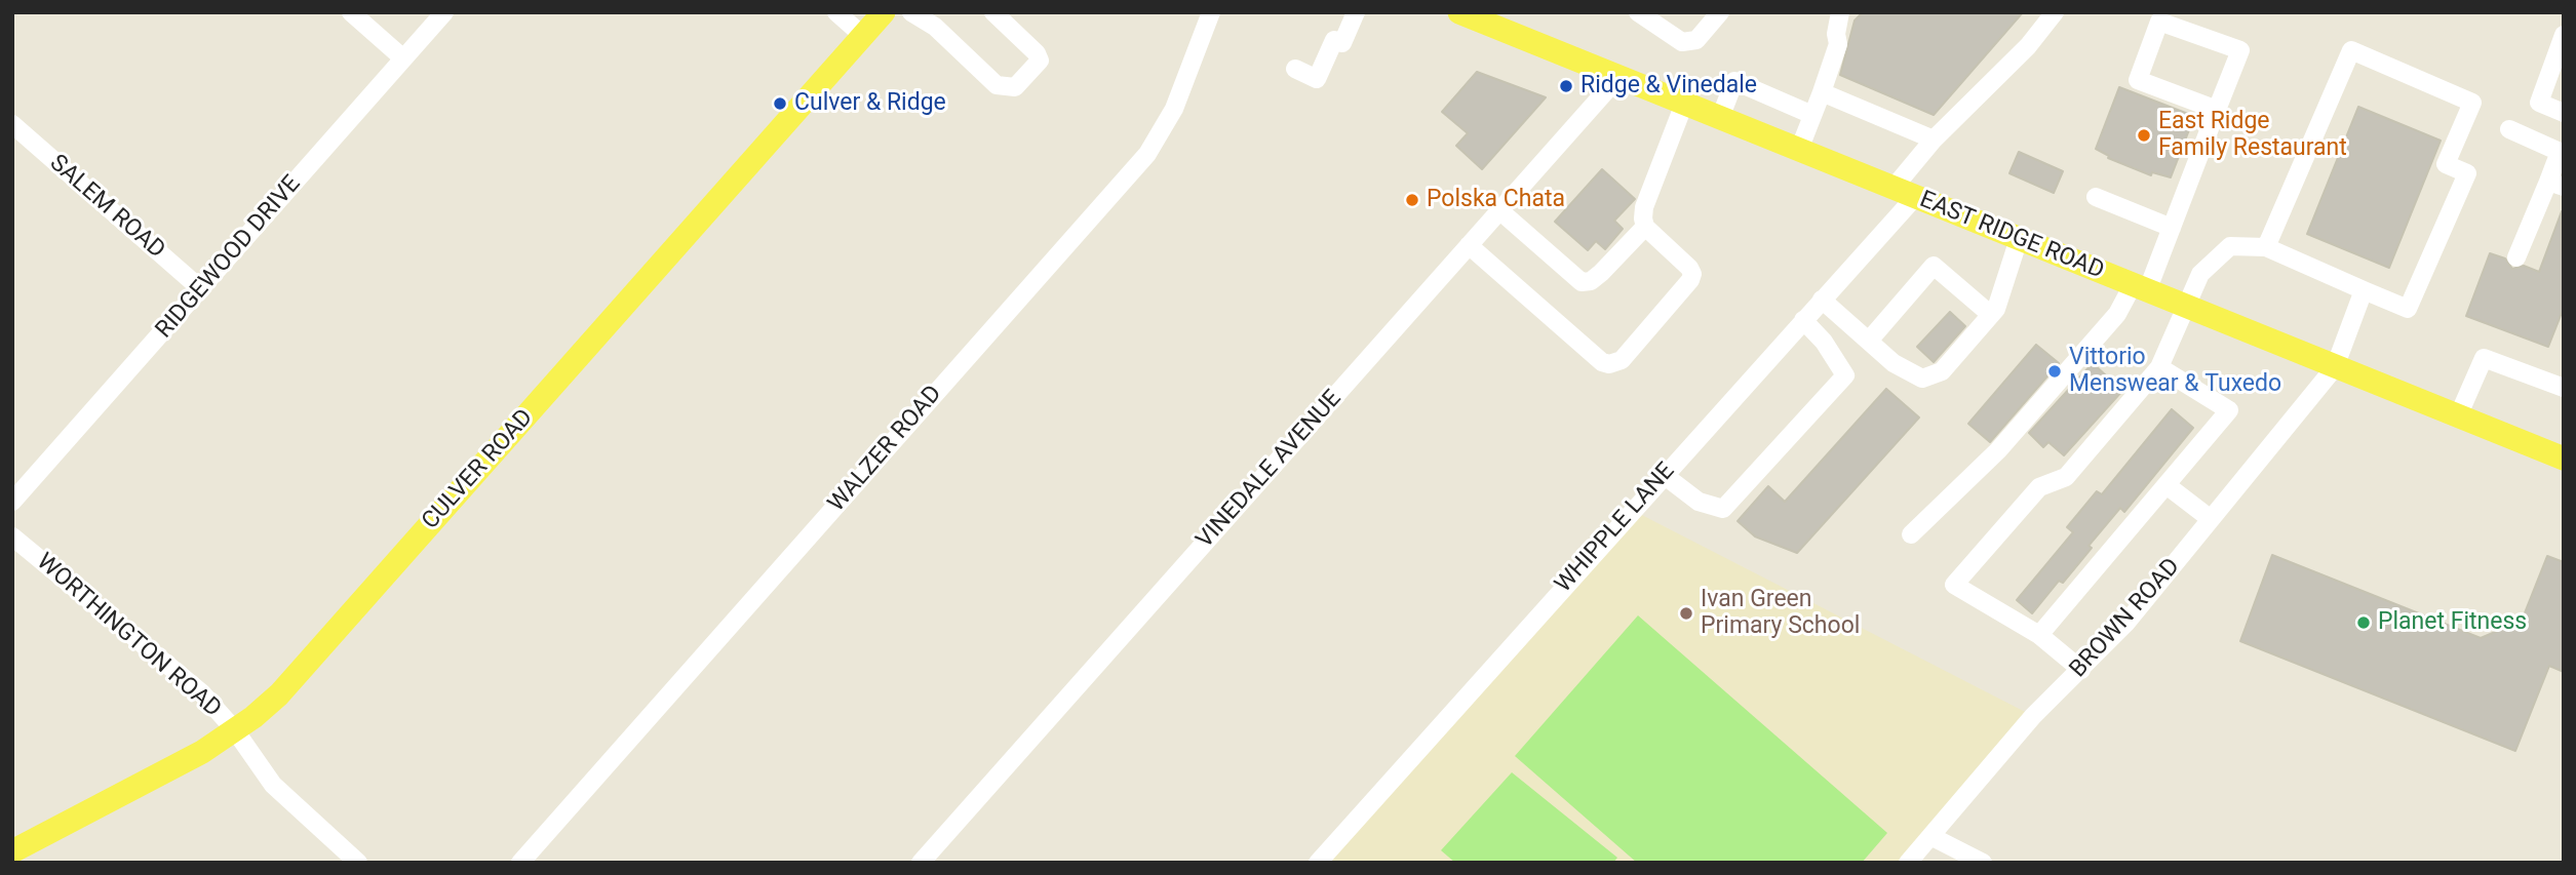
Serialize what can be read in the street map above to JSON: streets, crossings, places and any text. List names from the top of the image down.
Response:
{
  "streets": {
    "main road": ["EAST RIDGE ROAD", "CULVER ROAD"],
    "street": [
      "SALEM ROAD",
      "RIDGEWOOD DRIVE",
      "WALZER ROAD",
      "VINEDALE AVENUE",
      "WHIPPLE LANE",
      "BROWN ROAD",
      "WORTHINGTON ROAD"
    ]
  },
  "crossings": [
    ["SALEM ROAD", "RIDGEWOOD DRIVE"],
    ["EAST RIDGE ROAD", "VINEDALE AVENUE"],
    ["EAST RIDGE ROAD", "WHIPPLE LANE"],
    ["EAST RIDGE ROAD", "BROWN ROAD"],
    ["CULVER ROAD", "WORTHINGTON ROAD"]
  ],
  "places": [
    "Ridge & Vinedale",
    "Culver & Ridge",
    "East Ridge Family Restaurant",
    "Polska Chata",
    "Vittorio Menswear & Tuxedo",
    "Ivan Green Primary School",
    "Planet Fitness"
  ]
}
